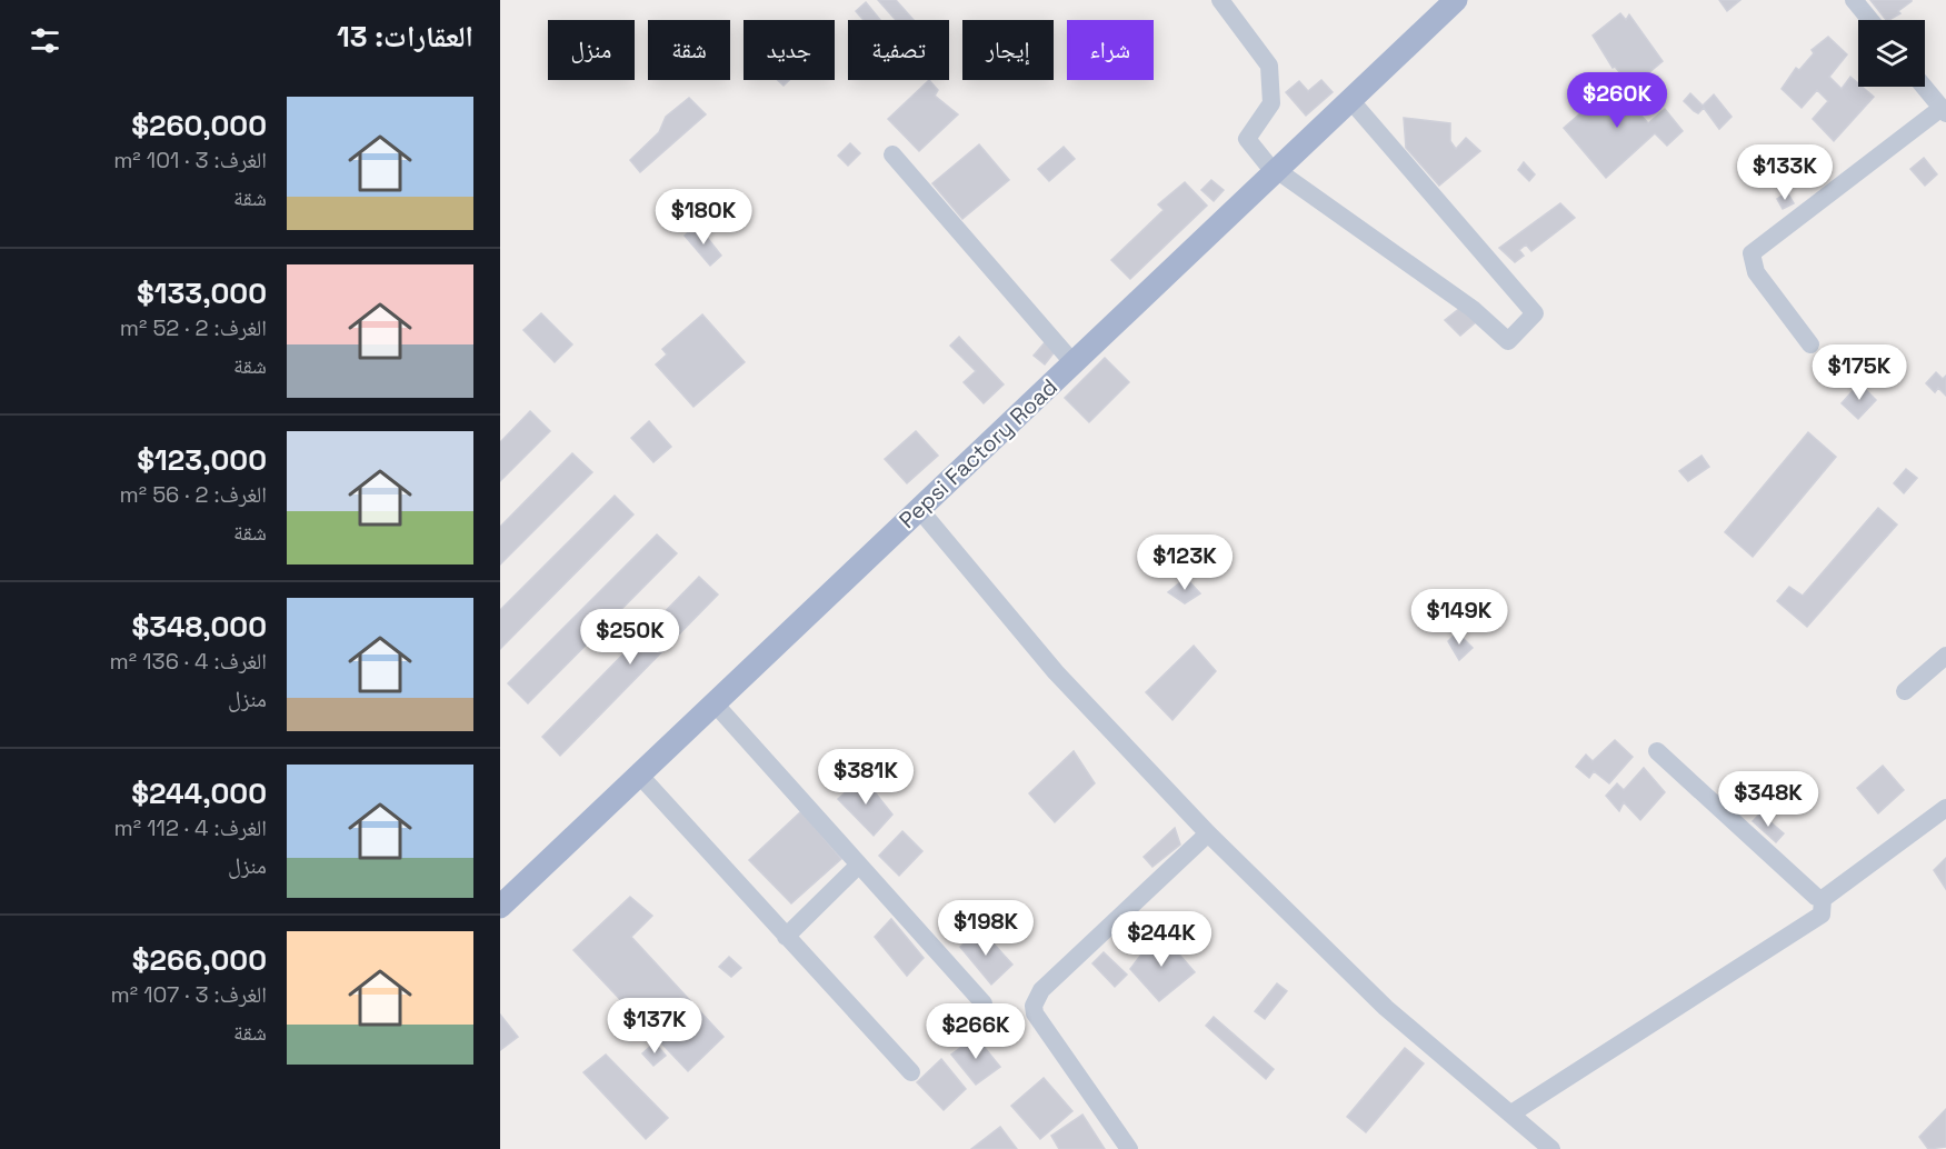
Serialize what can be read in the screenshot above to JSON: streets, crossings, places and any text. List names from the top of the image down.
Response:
{
  "streets": {
    "main road": ["Pepsi Factory Road"]
  },
  "page": {
    "heading": "العقارات: 13",
    "chip": [
      "شراء",
      "إيجار",
      "تصفية",
      "جديد",
      "شقة",
      "منزل"
    ],
    "price": [
      "$260K",
      "$133K",
      "$180K",
      "$175K",
      "$123K",
      "$149K",
      "$250K",
      "$381K",
      "$348K",
      "$198K",
      "$244K",
      "$137K",
      "$266K"
    ],
    "list": [
      {
        "name": "$260,000",
        "note": "الغرف: 3 · 101 m² · شقة"
      },
      {
        "name": "$133,000",
        "note": "الغرف: 2 · 52 m² · شقة"
      },
      {
        "name": "$123,000",
        "note": "الغرف: 2 · 56 m² · شقة"
      },
      {
        "name": "$348,000",
        "note": "الغرف: 4 · 136 m² · منزل"
      },
      {
        "name": "$244,000",
        "note": "الغرف: 4 · 112 m² · منزل"
      },
      {
        "name": "$266,000",
        "note": "الغرف: 3 · 107 m² · شقة"
      }
    ]
  }
}
